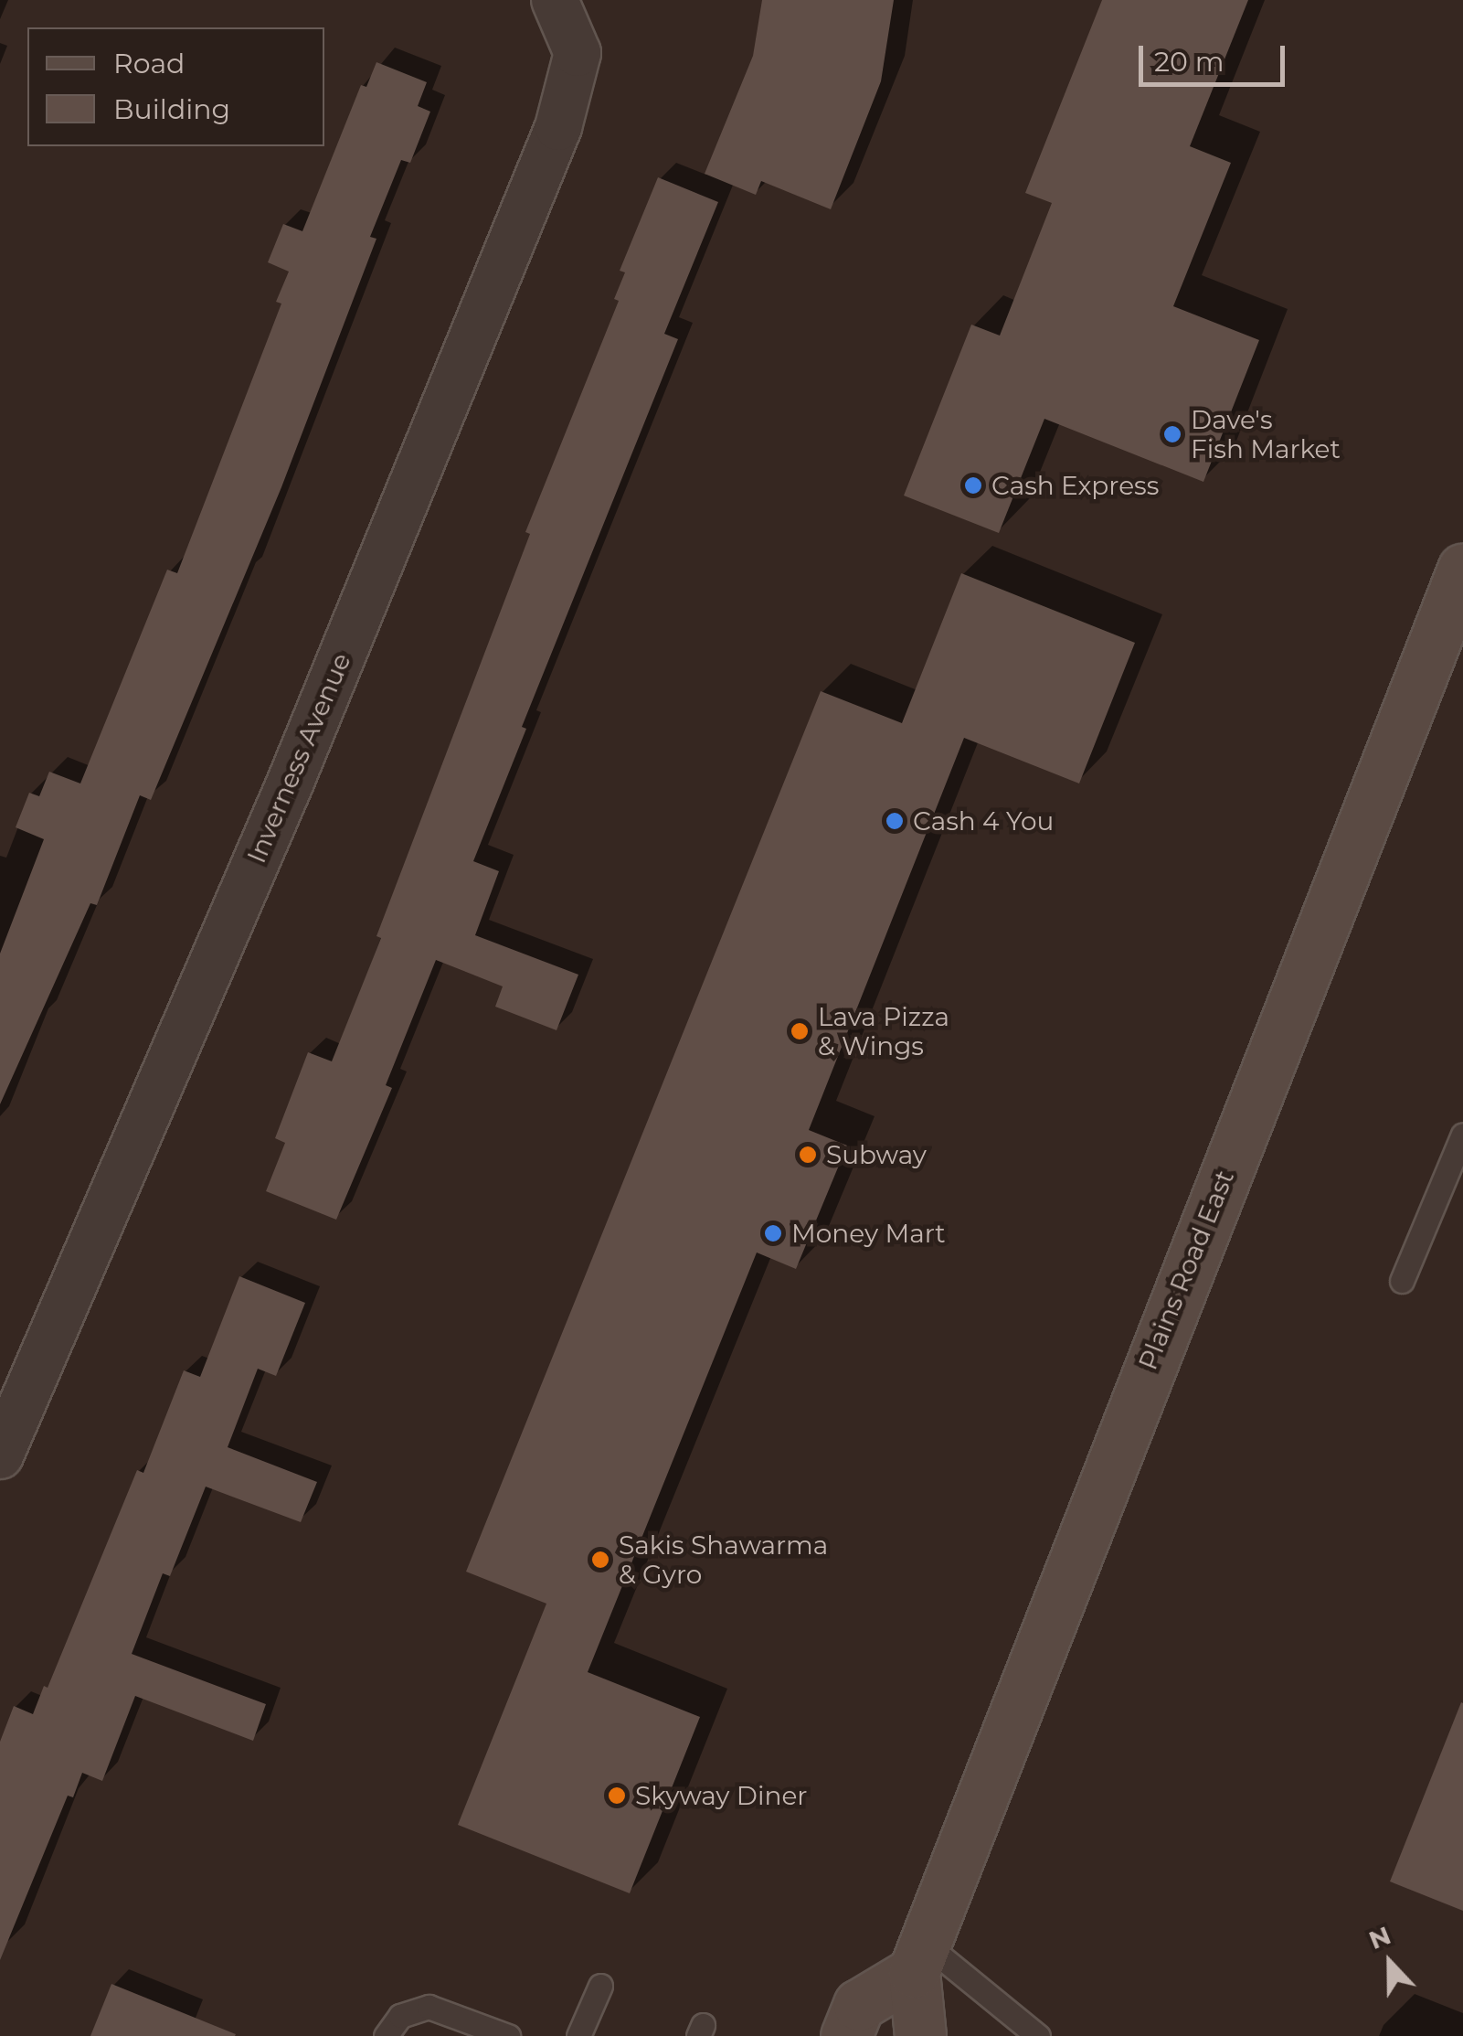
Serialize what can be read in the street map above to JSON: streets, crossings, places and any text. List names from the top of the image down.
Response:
{
  "streets": {
    "main road": ["Plains Road East"],
    "street": ["Inverness Avenue"]
  },
  "places": [
    "Dave's Fish Market",
    "Cash Express",
    "Cash 4 You",
    "Lava Pizza & Wings",
    "Subway",
    "Money Mart",
    "Sakis Shawarma & Gyro",
    "Skyway Diner"
  ],
  "legend": ["Road", "Building"],
  "scale_bar": "20 m",
  "north": "top"
}
